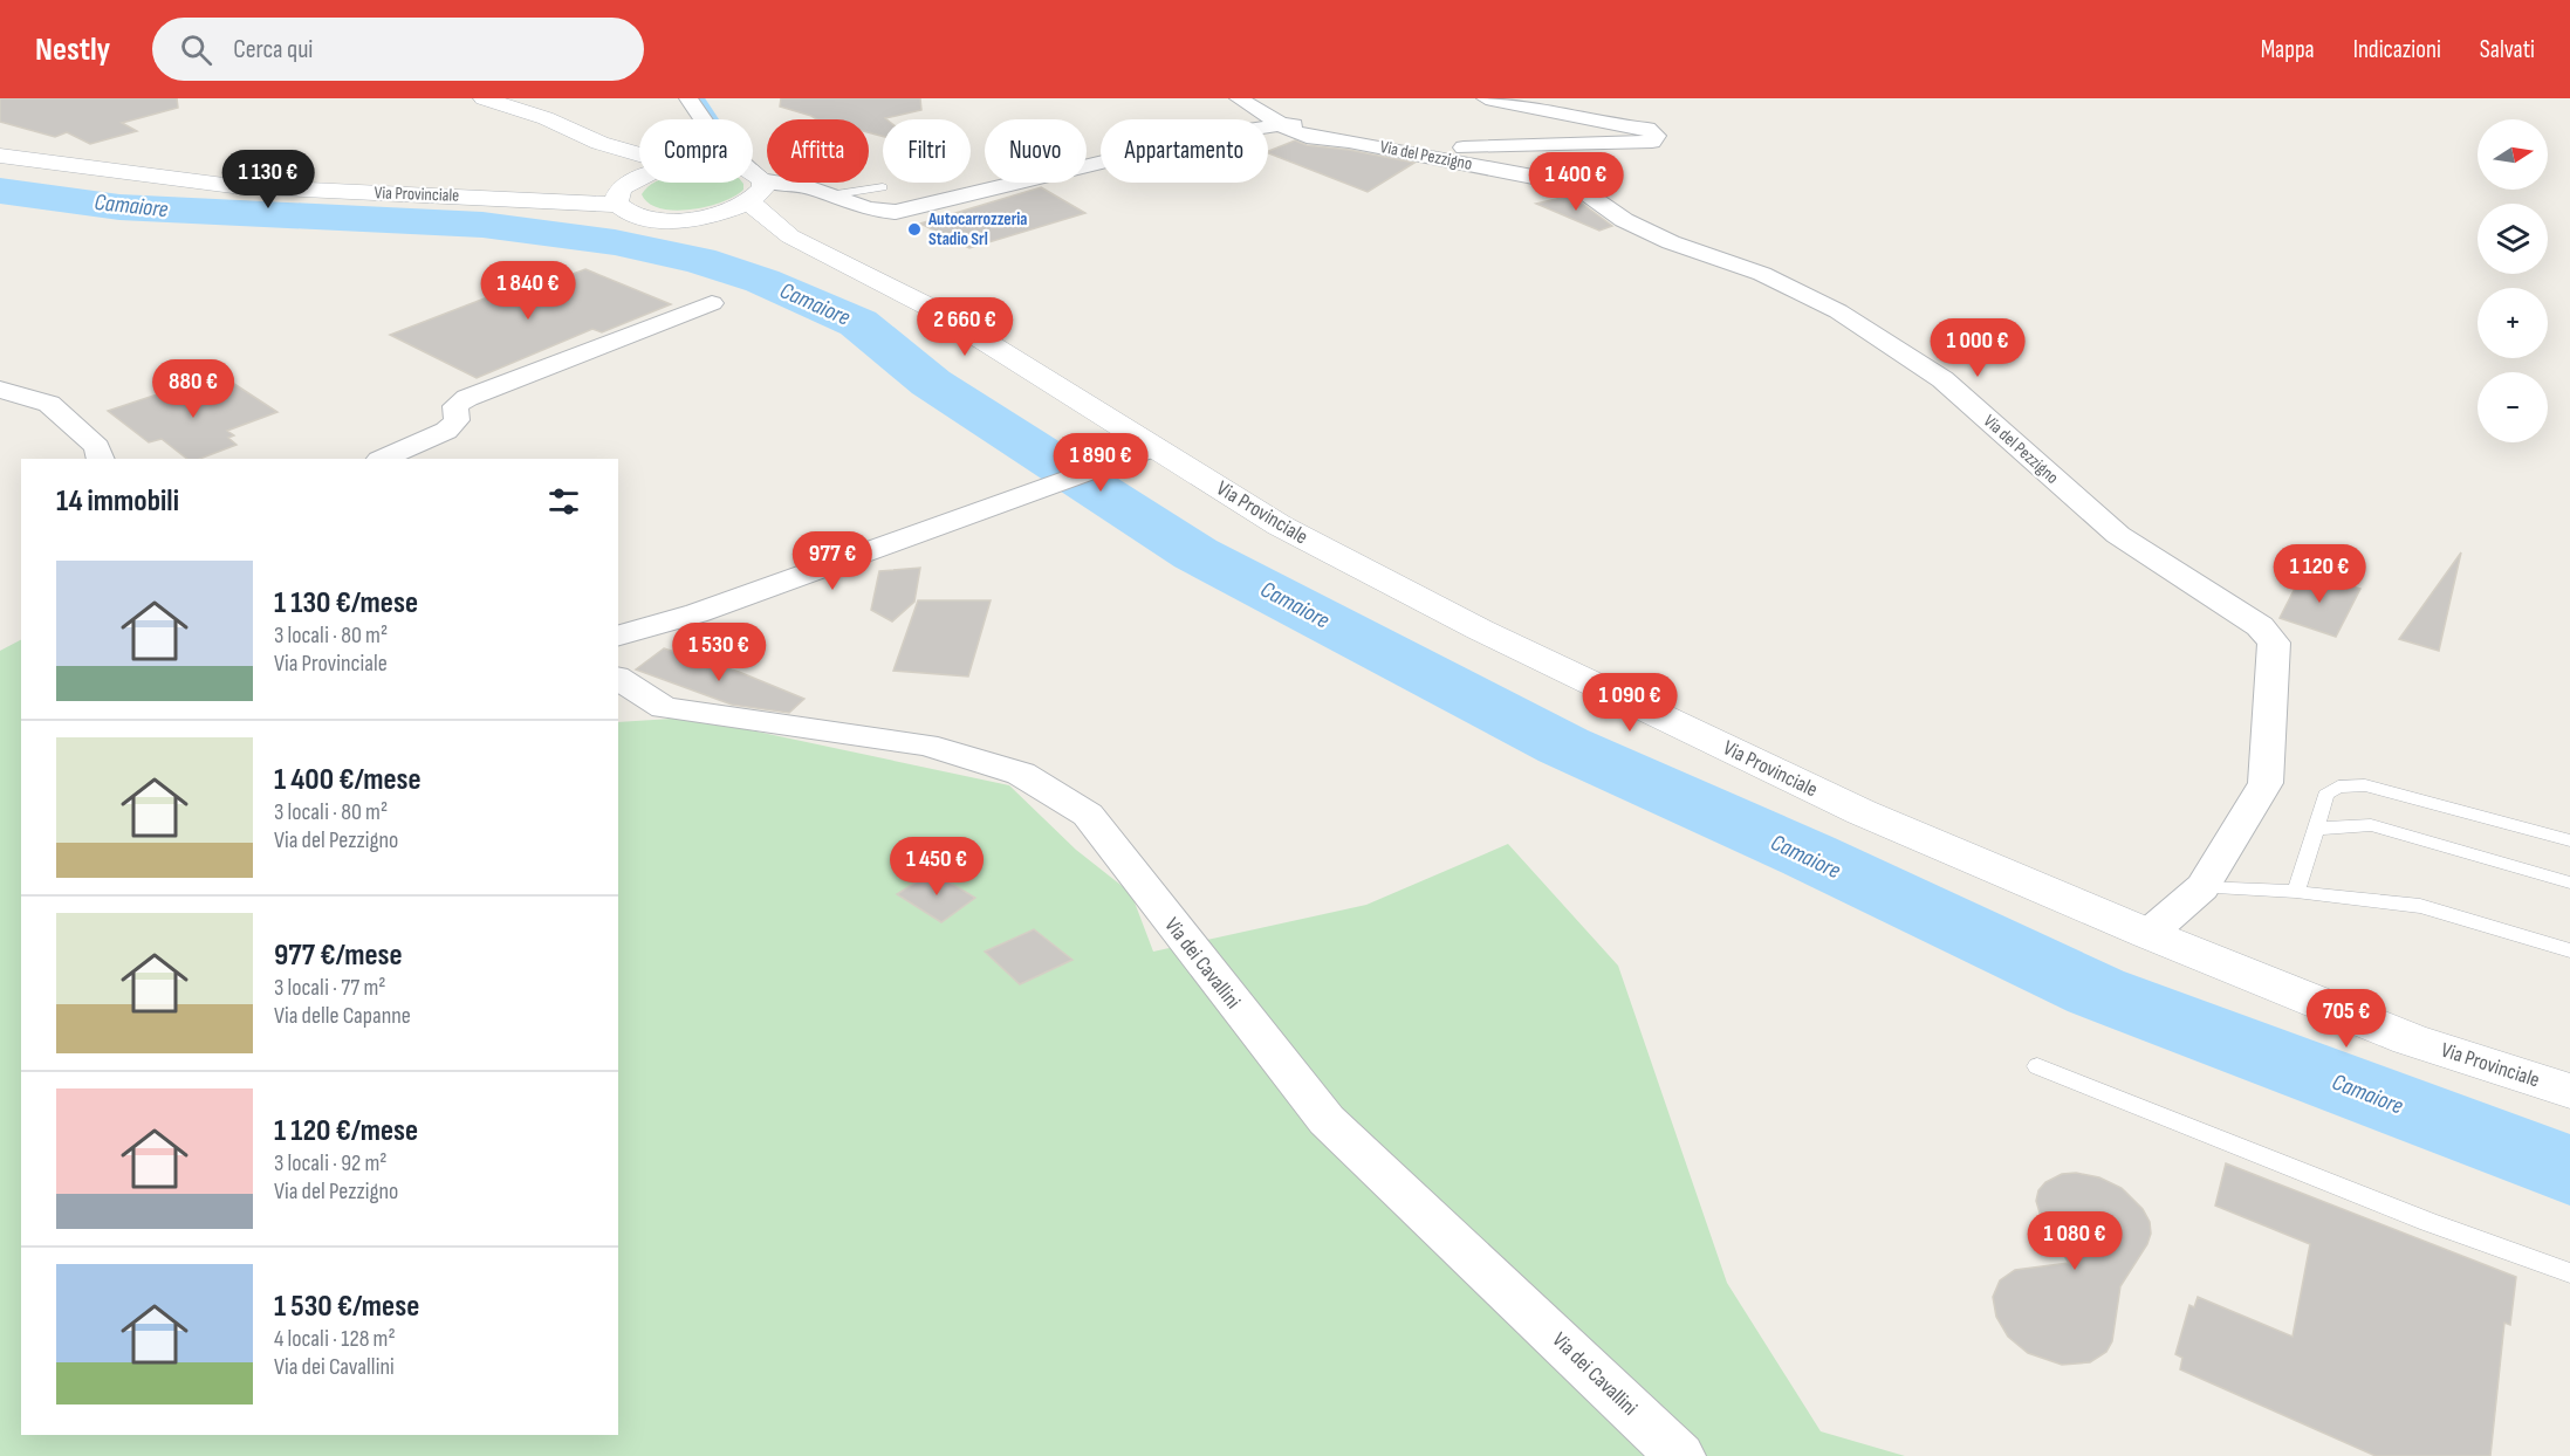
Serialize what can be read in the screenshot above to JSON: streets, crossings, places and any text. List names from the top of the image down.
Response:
{
  "streets": {
    "main road": ["Via Provinciale"],
    "street": ["Via del Pezzigno", "Via dei Cavallini"]
  },
  "crossings": [
    ["Via del Pezzigno", "Via Provinciale"]
  ],
  "water": ["Camaiore"],
  "places": ["Autocarrozzeria Stadio Srl"],
  "north": "right",
  "page": {
    "header": "Nestly",
    "search": "Cerca qui",
    "nav": ["Mappa", "Indicazioni", "Salvati"],
    "map_buttons": ["+", "−"],
    "chip": [
      "Compra",
      "Affitta",
      "Filtri",
      "Nuovo",
      "Appartamento"
    ],
    "price": [
      "1 130 €",
      "1 400 €",
      "1 840 €",
      "2 660 €",
      "1 000 €",
      "880 €",
      "1 890 €",
      "977 €",
      "1 120 €",
      "1 530 €",
      "1 090 €",
      "1 450 €",
      "705 €",
      "1 080 €"
    ],
    "heading": "14 immobili",
    "list": [
      {
        "name": "1 130 €/mese",
        "note": "3 locali · 80 m² · Via Provinciale"
      },
      {
        "name": "1 400 €/mese",
        "note": "3 locali · 80 m² · Via del Pezzigno"
      },
      {
        "name": "977 €/mese",
        "note": "3 locali · 77 m² · Via delle Capanne"
      },
      {
        "name": "1 120 €/mese",
        "note": "3 locali · 92 m² · Via del Pezzigno"
      },
      {
        "name": "1 530 €/mese",
        "note": "4 locali · 128 m² · Via dei Cavallini"
      }
    ]
  }
}
